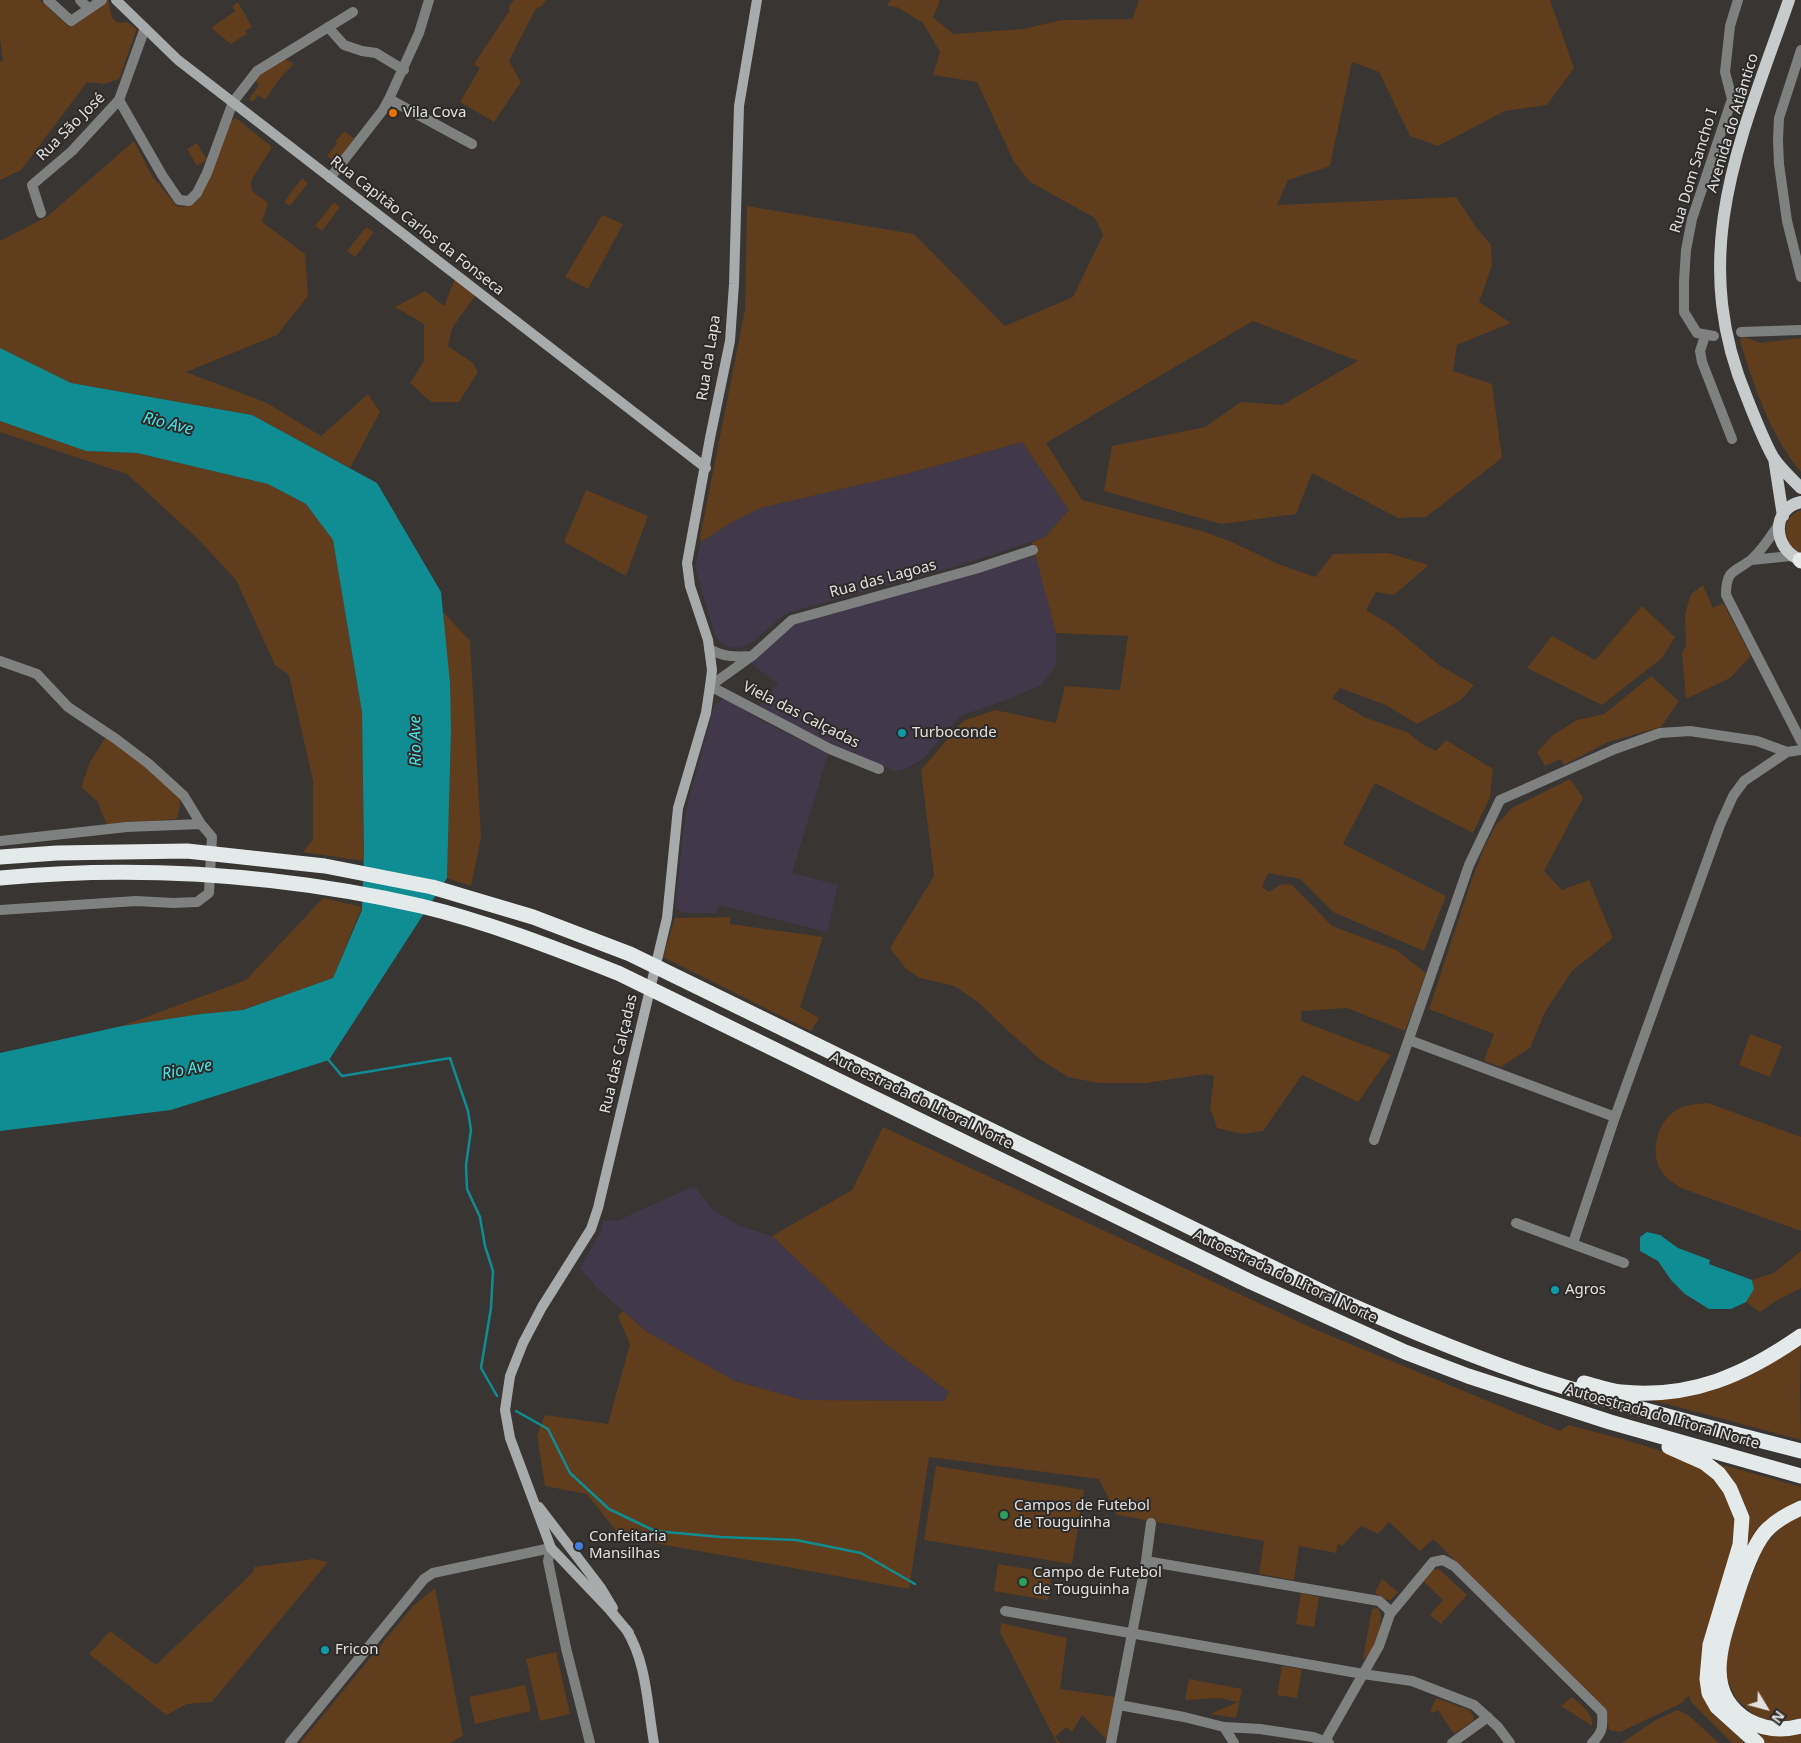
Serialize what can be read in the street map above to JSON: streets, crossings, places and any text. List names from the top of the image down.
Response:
{
  "streets": {
    "highway": ["Autoestrada do Litoral Norte"],
    "main road": [
      "Avenida do Atlântico",
      "Rua Capitão Carlos da Fonseca",
      "Rua da Lapa",
      "Rua das Calçadas"
    ],
    "street": [
      "Rua São José",
      "Rua Dom Sancho I",
      "Rua das Lagoas",
      "Viela das Calçadas"
    ]
  },
  "crossings": [
    ["Rua São José", "Rua Capitão Carlos da Fonseca"],
    ["Rua Capitão Carlos da Fonseca", "Rua da Lapa"],
    ["Rua da Lapa", "Rua das Lagoas"],
    ["Rua da Lapa", "Viela das Calçadas"],
    ["Rua da Lapa", "Rua das Calçadas"],
    ["Rua das Lagoas", "Viela das Calçadas"],
    ["Rua das Lagoas", "Rua das Calçadas"],
    ["Viela das Calçadas", "Rua das Calçadas"]
  ],
  "water": ["Rio Ave"],
  "places": [
    "Vila Cova",
    "Turboconde",
    "Agros",
    "Campos de Futebol de Touguinha",
    "Confeitaria Mansilhas",
    "Campo de Futebol de Touguinha",
    "Fricon"
  ],
  "north": "bottom right"
}
